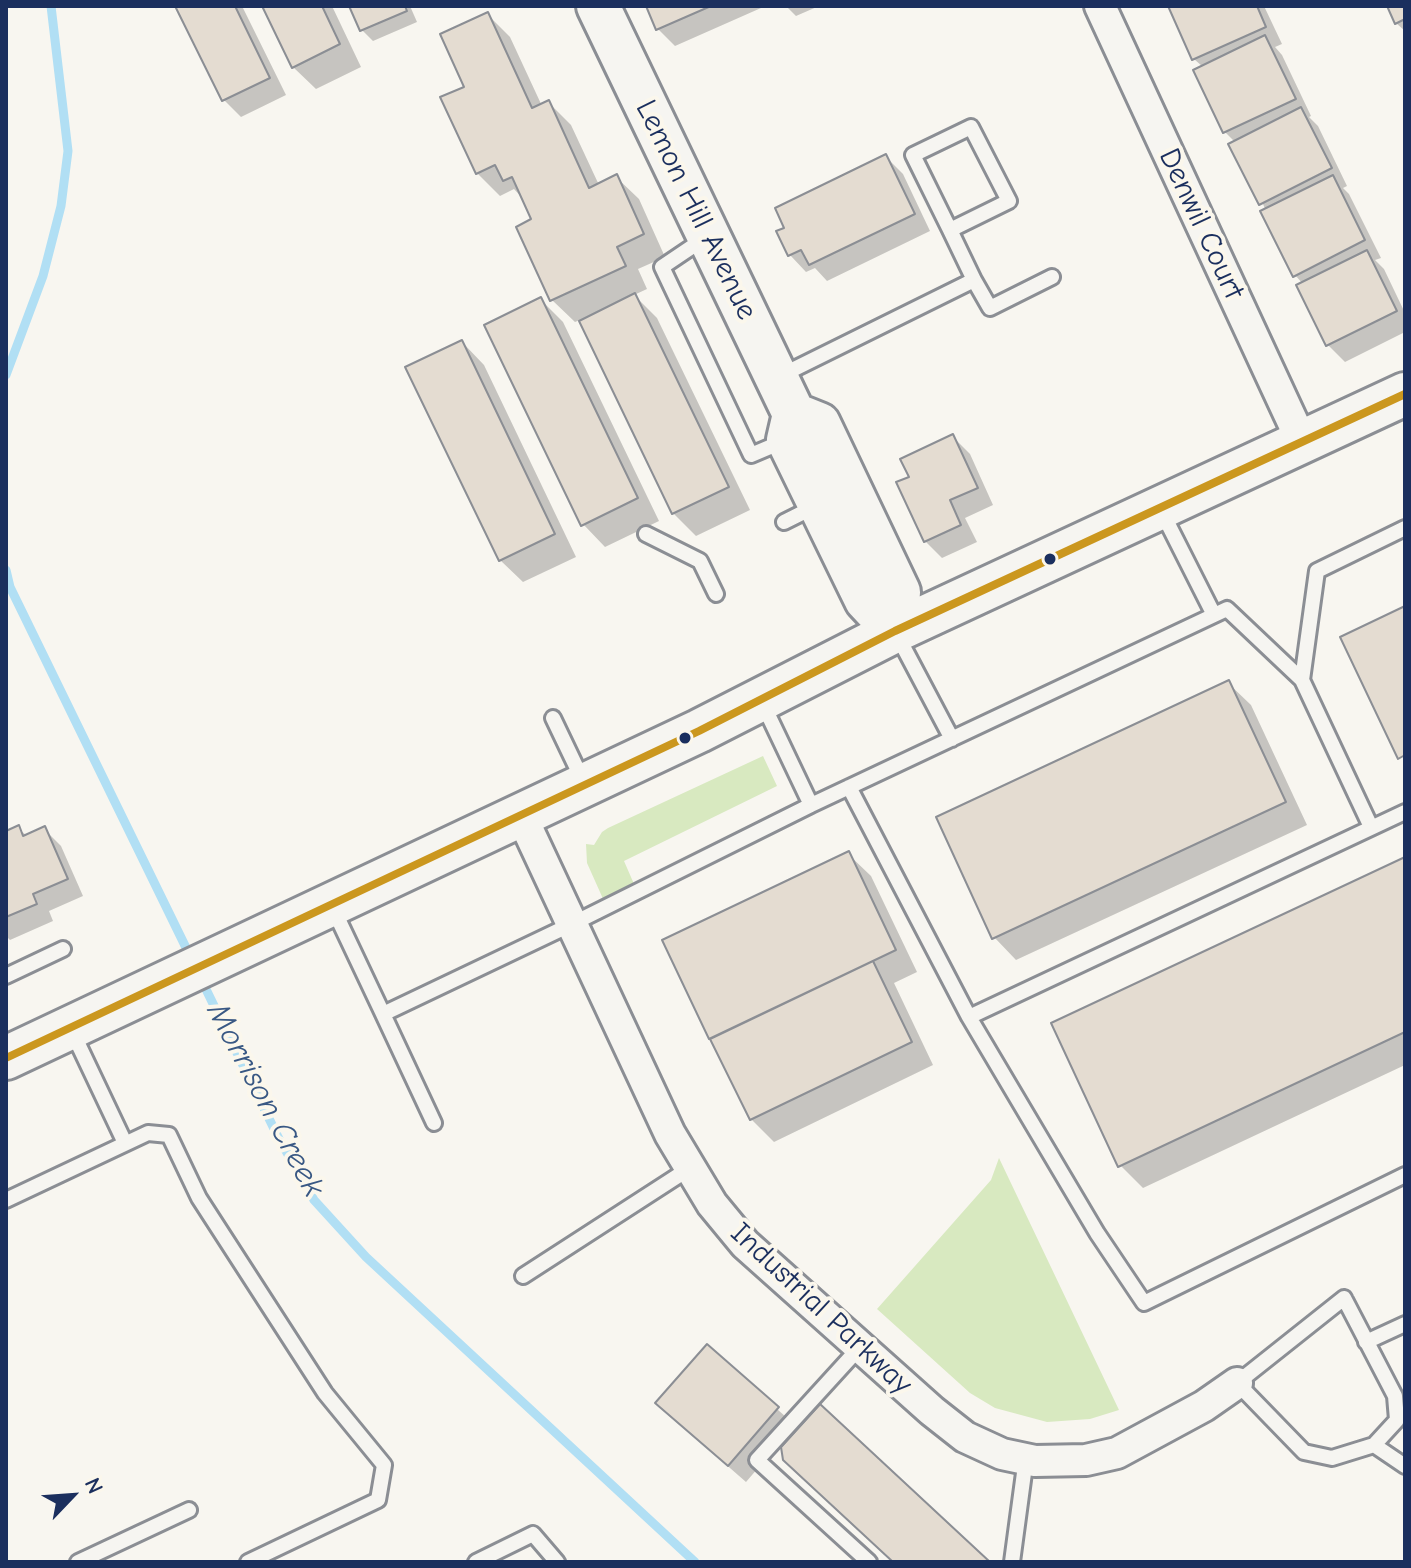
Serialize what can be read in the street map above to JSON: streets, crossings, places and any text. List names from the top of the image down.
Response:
{
  "streets": {
    "main road": ["Lemon Hill Avenue"],
    "street": ["Denwil Court", "Industrial Parkway"]
  },
  "water": ["Morrison Creek"],
  "north": "top right"
}
